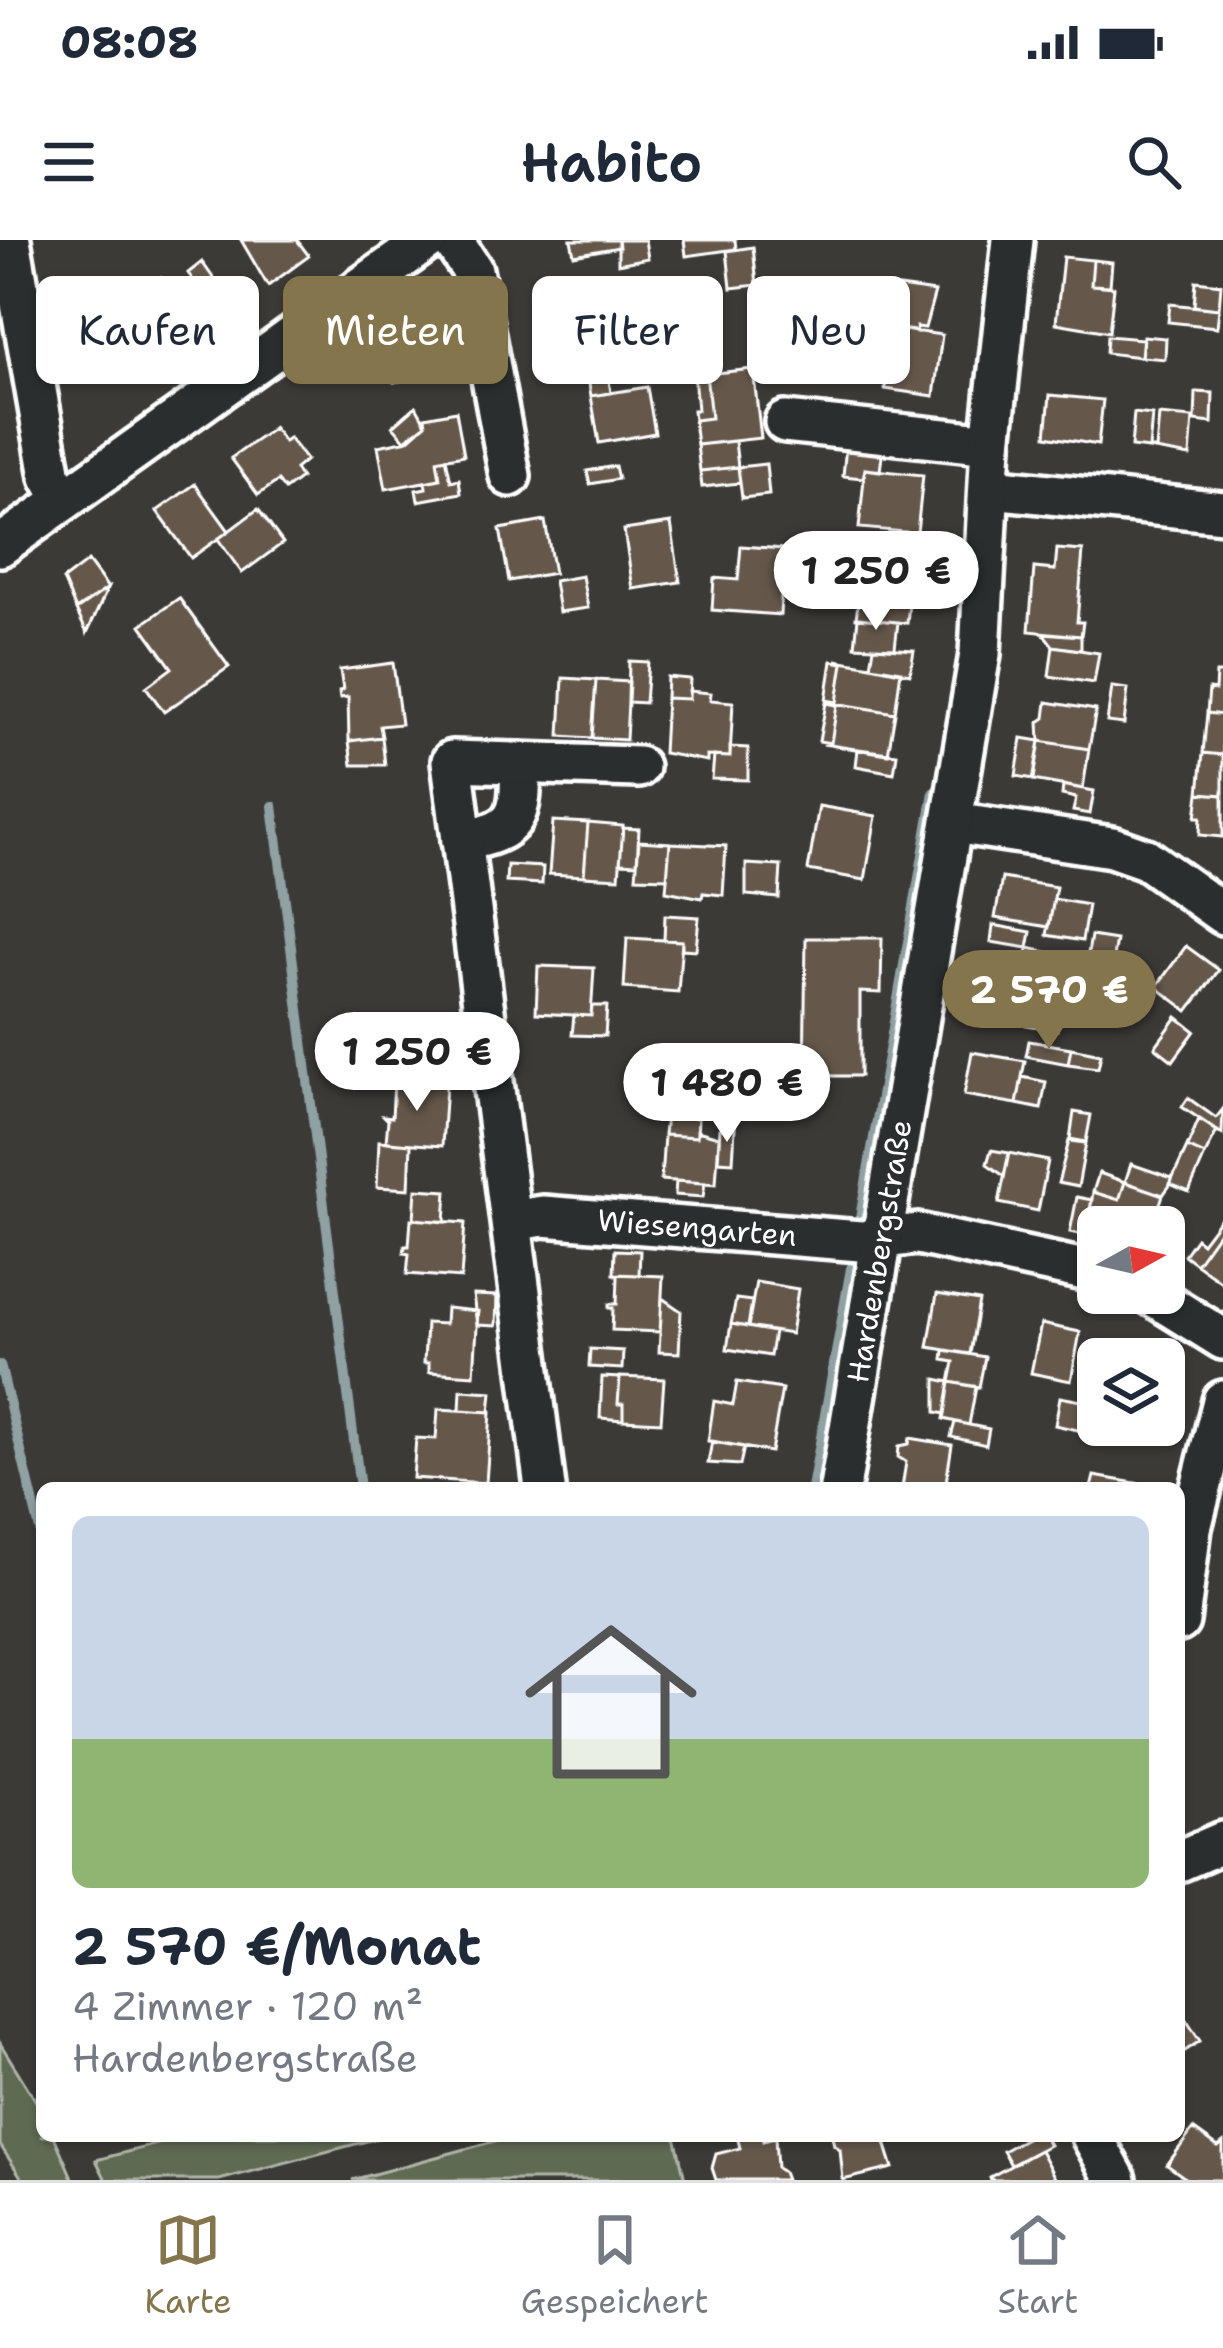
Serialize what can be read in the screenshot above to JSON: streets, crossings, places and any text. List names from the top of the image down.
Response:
{
  "streets": {
    "street": ["Wiesengarten", "Hardenbergstraße"]
  },
  "crossings": [
    ["Wiesengarten", "Hardenbergstraße"]
  ],
  "north": "right",
  "page": {
    "status": "08:08",
    "header": "Habito",
    "chip": [
      "Kaufen",
      "Mieten",
      "Filter",
      "Neu"
    ],
    "price": [
      "1 250 €",
      "2 570 €",
      "1 250 €",
      "1 480 €"
    ],
    "list": [
      {
        "name": "2 570 €/Monat",
        "note": "4 Zimmer · 120 m² · Hardenbergstraße"
      }
    ],
    "tabs": ["Karte", "Gespeichert", "Start"]
  }
}
